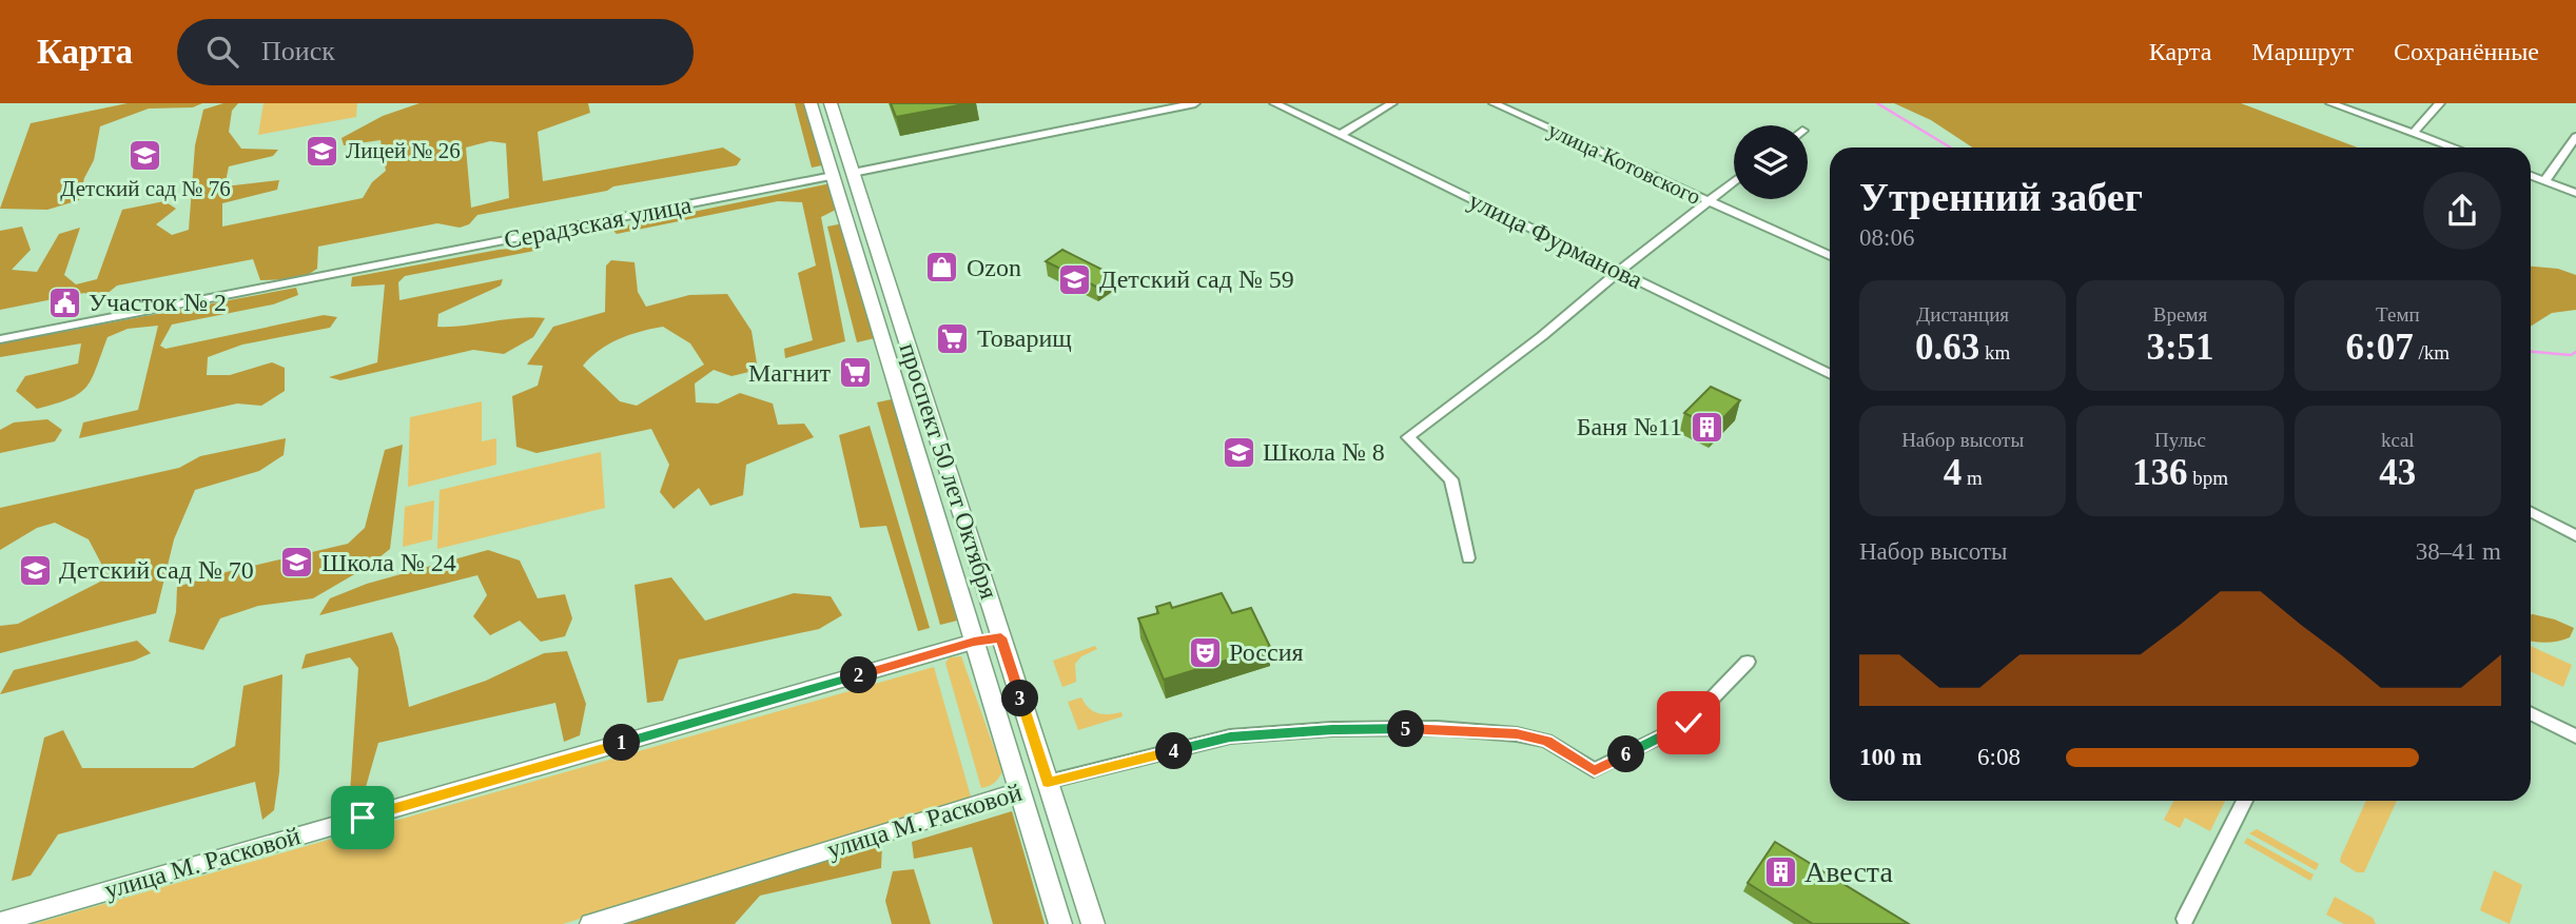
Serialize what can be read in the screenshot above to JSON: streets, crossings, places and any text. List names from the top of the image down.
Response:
{
  "streets": {
    "main road": ["Серадзская улица", "проспект 50 лет Октября", "улица М. Расковой"],
    "street": ["улица Котовского", "улица Фурманова"]
  },
  "crossings": [
    ["Серадзская улица", "проспект 50 лет Октября"],
    ["проспект 50 лет Октября", "улица М. Расковой"]
  ],
  "places": {
    "school or university": [
      "Лицей № 26",
      "Детский сад № 76",
      "Детский сад № 59",
      "Школа № 8",
      "Школа № 24",
      "Детский сад № 70"
    ],
    "shop": ["Ozon"],
    "public building": ["Участок № 2"],
    "supermarket": ["Товарищ", "Магнит"],
    "building": ["Баня №11", "Авеста"],
    "theatre": ["Россия"]
  },
  "page": {
    "header": "Карта",
    "search": "Поиск",
    "nav": ["Карта", "Маршрут", "Сохранённые"],
    "heading": ["Утренний забег", "08:06"],
    "stats": [
      ["Дистанция", "0.63 km"],
      ["Время", "3:51"],
      ["Темп", "6:07 /km"],
      ["Набор высоты", "4 m"],
      ["Пульс", "136 bpm"],
      ["kcal", "43"]
    ],
    "chart": ["Набор высоты", "38–41 m"],
    "pins": [
      "2",
      "3",
      "5",
      "1",
      "4",
      "6"
    ],
    "list": [
      {
        "name": "100 m",
        "note": "6:08"
      }
    ]
  }
}
